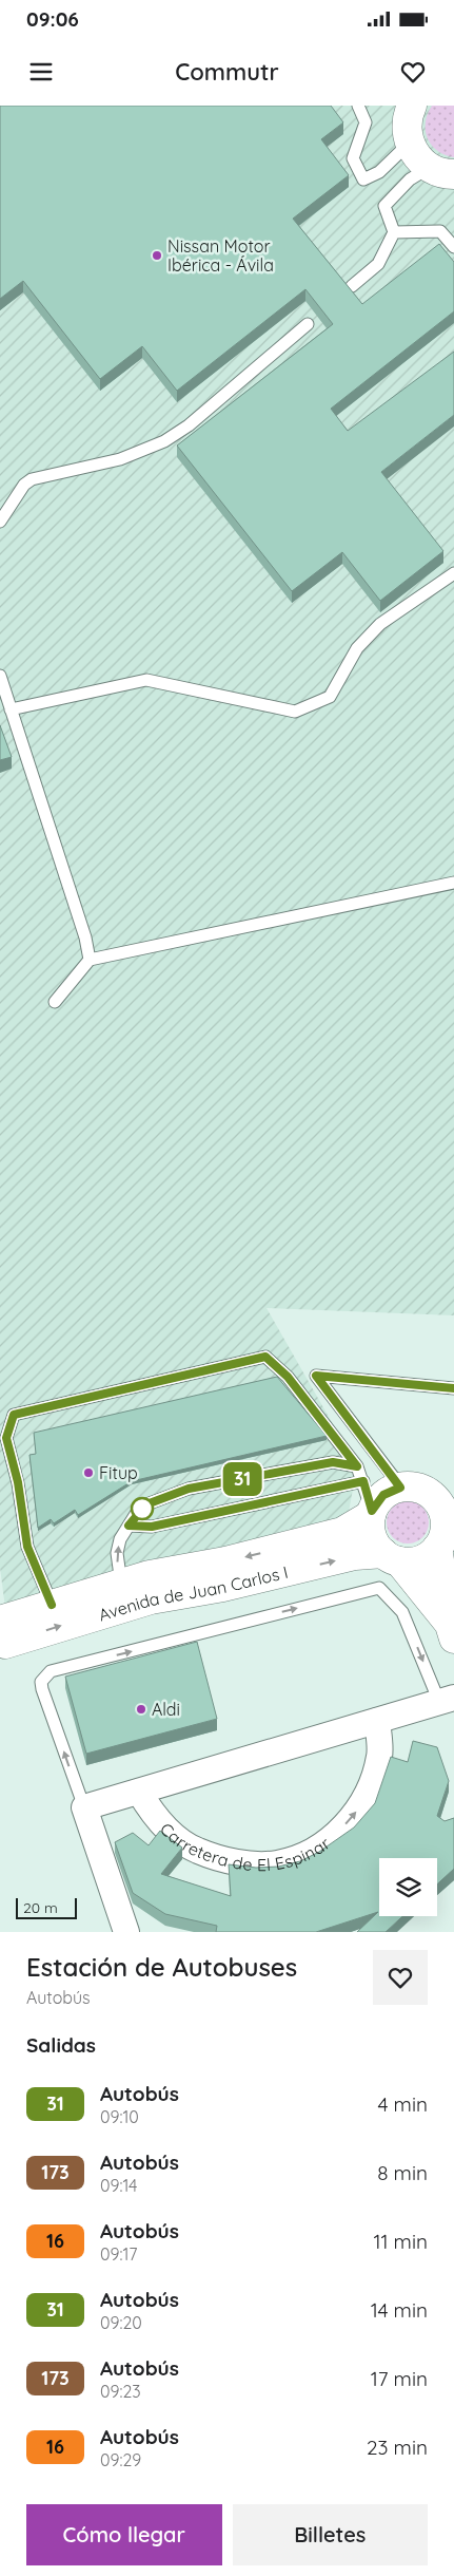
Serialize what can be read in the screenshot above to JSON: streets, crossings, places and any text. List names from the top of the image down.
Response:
{
  "streets": {
    "main road": ["Avenida de Juan Carlos I"],
    "street": ["Carretera de El Espinar"]
  },
  "places": ["Nissan Motor Ibérica - Ávila", "Fitup", "Aldi"],
  "lines": ["bus line 31"],
  "scale_bar": "20 m",
  "page": {
    "status": "09:06",
    "header": "Commutr",
    "on_map": "31",
    "scale": "20 m",
    "heading": [
      ["Estación de Autobuses", "Autobús"],
      "Salidas"
    ],
    "list": [
      {
        "mark": "31",
        "name": "Autobús",
        "note": "09:10",
        "value": "4 min"
      },
      {
        "mark": "173",
        "name": "Autobús",
        "note": "09:14",
        "value": "8 min"
      },
      {
        "mark": "16",
        "name": "Autobús",
        "note": "09:17",
        "value": "11 min"
      },
      {
        "mark": "31",
        "name": "Autobús",
        "note": "09:20",
        "value": "14 min"
      },
      {
        "mark": "173",
        "name": "Autobús",
        "note": "09:23",
        "value": "17 min"
      },
      {
        "mark": "16",
        "name": "Autobús",
        "note": "09:29",
        "value": "23 min"
      }
    ],
    "buttons": ["Cómo llegar", "Billetes"]
  }
}
